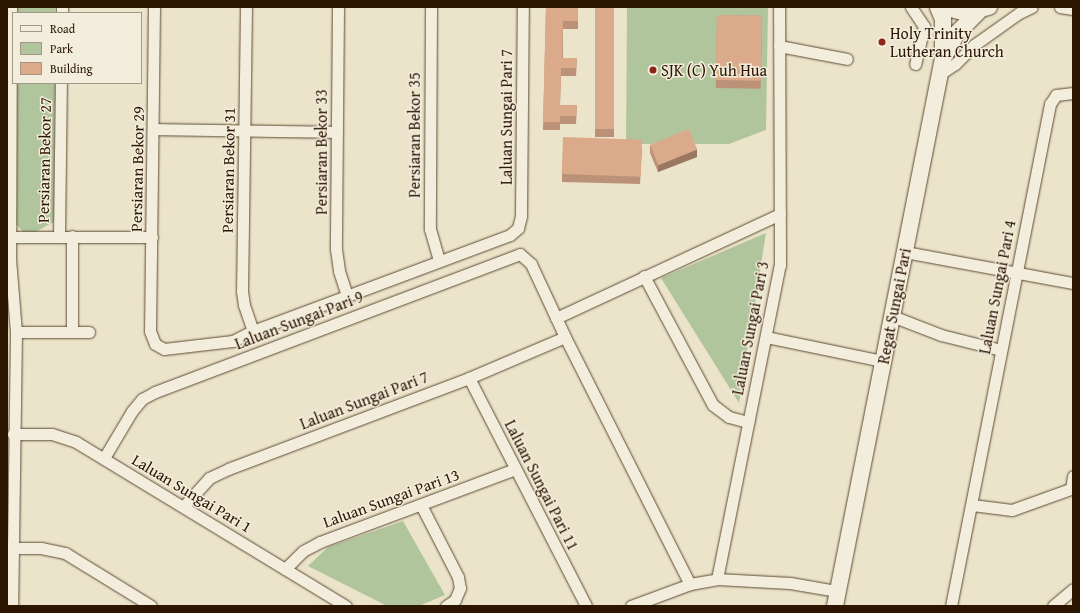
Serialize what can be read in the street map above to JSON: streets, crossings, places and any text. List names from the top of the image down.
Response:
{
  "streets": {
    "main road": ["Regat Sungai Pari"],
    "street": [
      "Laluan Sungai Pari 7",
      "Persiaran Bekor 35",
      "Persiaran Bekor 33",
      "Persiaran Bekor 27",
      "Persiaran Bekor 29",
      "Persiaran Bekor 31",
      "Laluan Sungai Pari 4",
      "Laluan Sungai Pari 9",
      "Laluan Sungai Pari 3",
      "Laluan Sungai Pari 11",
      "Laluan Sungai Pari 1",
      "Laluan Sungai Pari 13"
    ]
  },
  "crossings": [
    ["Laluan Sungai Pari 7", "Persiaran Bekor 35"],
    ["Laluan Sungai Pari 7", "Laluan Sungai Pari 11"],
    ["Laluan Sungai Pari 7", "Laluan Sungai Pari 1"],
    ["Persiaran Bekor 29", "Persiaran Bekor 31"],
    ["Laluan Sungai Pari 9", "Laluan Sungai Pari 1"],
    ["Laluan Sungai Pari 11", "Laluan Sungai Pari 13"],
    ["Laluan Sungai Pari 1", "Laluan Sungai Pari 13"]
  ],
  "places": ["Holy Trinity Lutheran Church", "SJK (C) Yuh Hua"],
  "legend": ["Road", "Park", "Building"]
}
